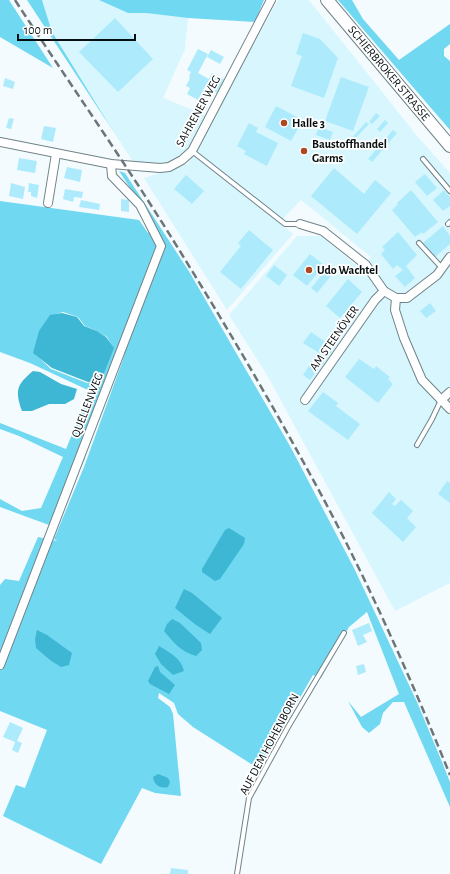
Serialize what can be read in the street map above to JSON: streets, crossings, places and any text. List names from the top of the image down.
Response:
{
  "streets": {
    "main road": ["SCHIERBROKER STRASSE"],
    "street": ["SAHRENER WEG", "AM STEENÖVER", "QUELLENWEG"],
    "lane": ["AUF DEM HOHENBORN"]
  },
  "crossings": [
    ["SAHRENER WEG", "QUELLENWEG"]
  ],
  "places": ["Halle 3", "Baustoffhandel Garms", "Udo Wachtel"],
  "scale_bar": "100 m"
}
